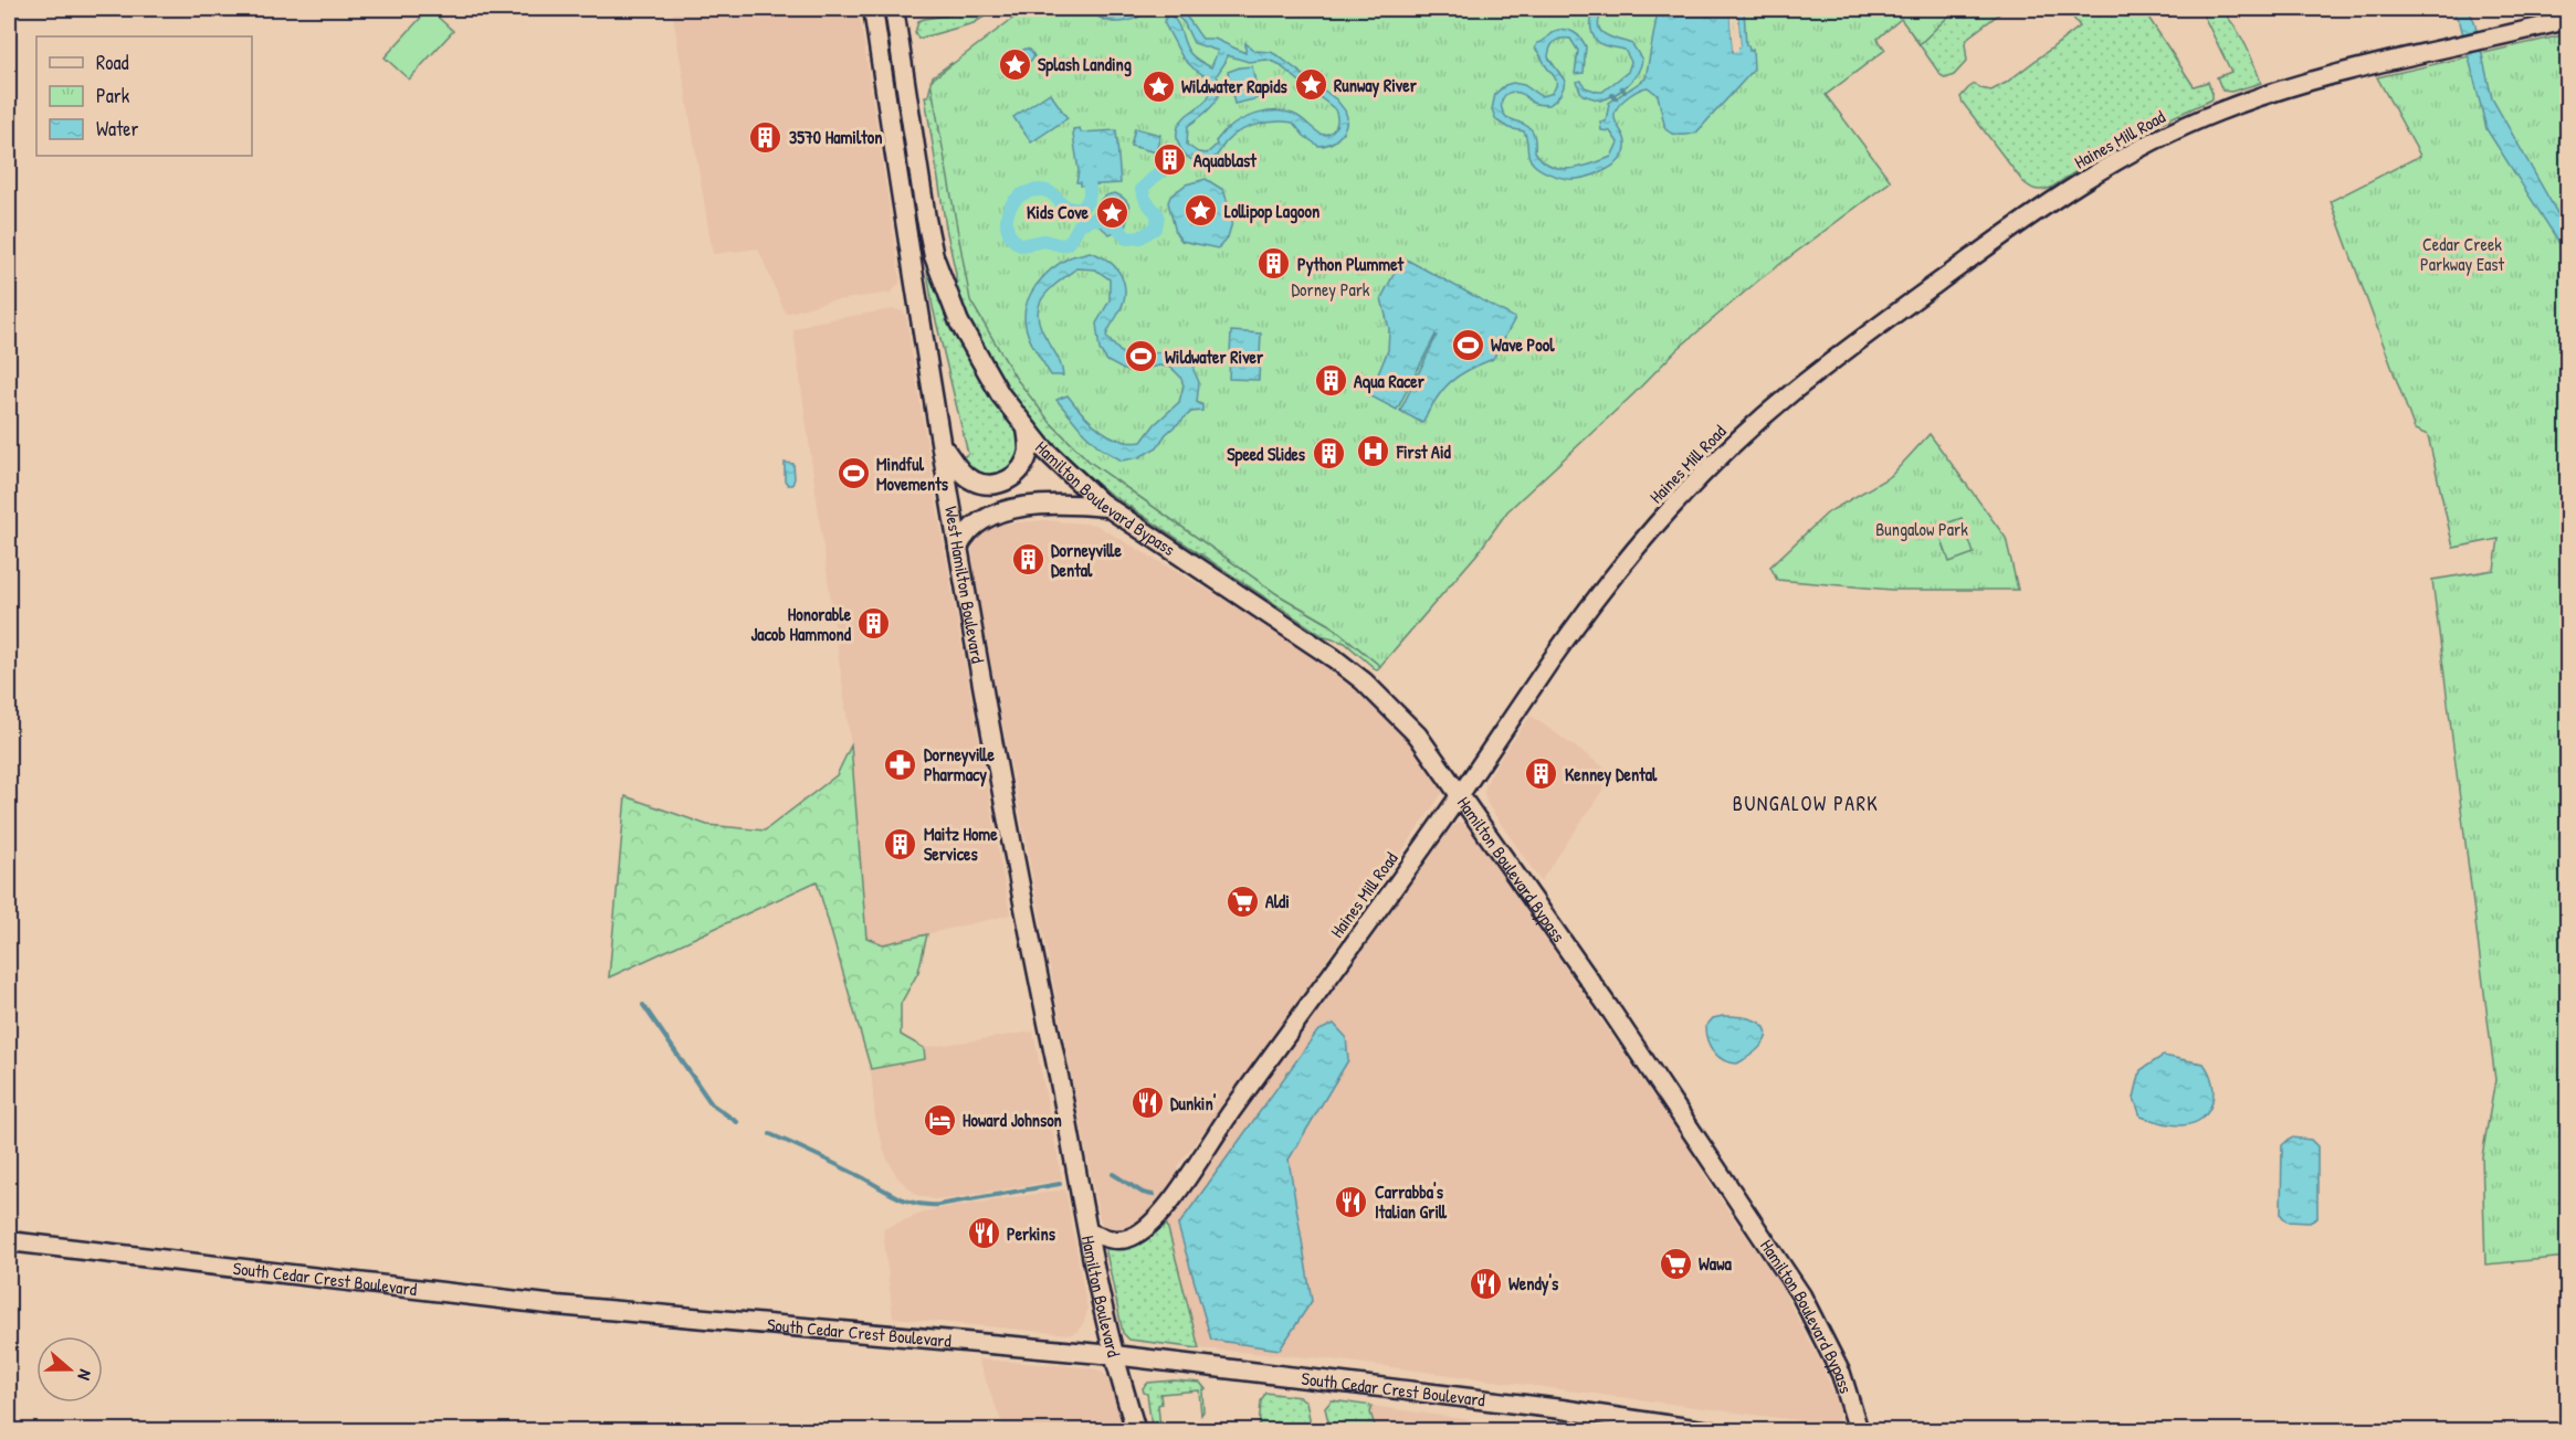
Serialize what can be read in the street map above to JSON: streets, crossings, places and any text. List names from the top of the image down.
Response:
{
  "streets": {
    "main road": [
      "Hamilton Boulevard Bypass",
      "West Hamilton Boulevard",
      "South Cedar Crest Boulevard",
      "Hamilton Boulevard"
    ],
    "street": ["Haines Mill Road"]
  },
  "crossings": [
    ["Haines Mill Road", "Hamilton Boulevard Bypass"],
    ["Haines Mill Road", "Hamilton Boulevard"],
    ["West Hamilton Boulevard", "Hamilton Boulevard"],
    ["South Cedar Crest Boulevard", "Hamilton Boulevard"]
  ],
  "districts": ["BUNGALOW PARK"],
  "parks": ["Cedar Creek Parkway East", "Dorney Park", "Bungalow Park"],
  "places": {
    "place": [
      "Splash Landing",
      "Runway River",
      "Wildwater Rapids",
      "Lollipop Lagoon",
      "Kids Cove"
    ],
    "building": [
      "3570 Hamilton",
      "Aquablast",
      "Python Plummet",
      "Aqua Racer",
      "Speed Slides",
      "Dorneyville Dental",
      "Honorable Jacob Hammond",
      "Kenney Dental",
      "Maitz Home Services"
    ],
    "sports": ["Wave Pool", "Wildwater River", "Mindful Movements"],
    "hospital": ["First Aid"],
    "pharmacy": ["Dorneyville Pharmacy"],
    "supermarket": ["Aldi", "Wawa"],
    "restaurant": [
      "Dunkin'",
      "Carrabba's Italian Grill",
      "Perkins",
      "Wendy's"
    ],
    "hotel": ["Howard Johnson"]
  },
  "legend": ["Road", "Park", "Water"],
  "north": "right"
}
